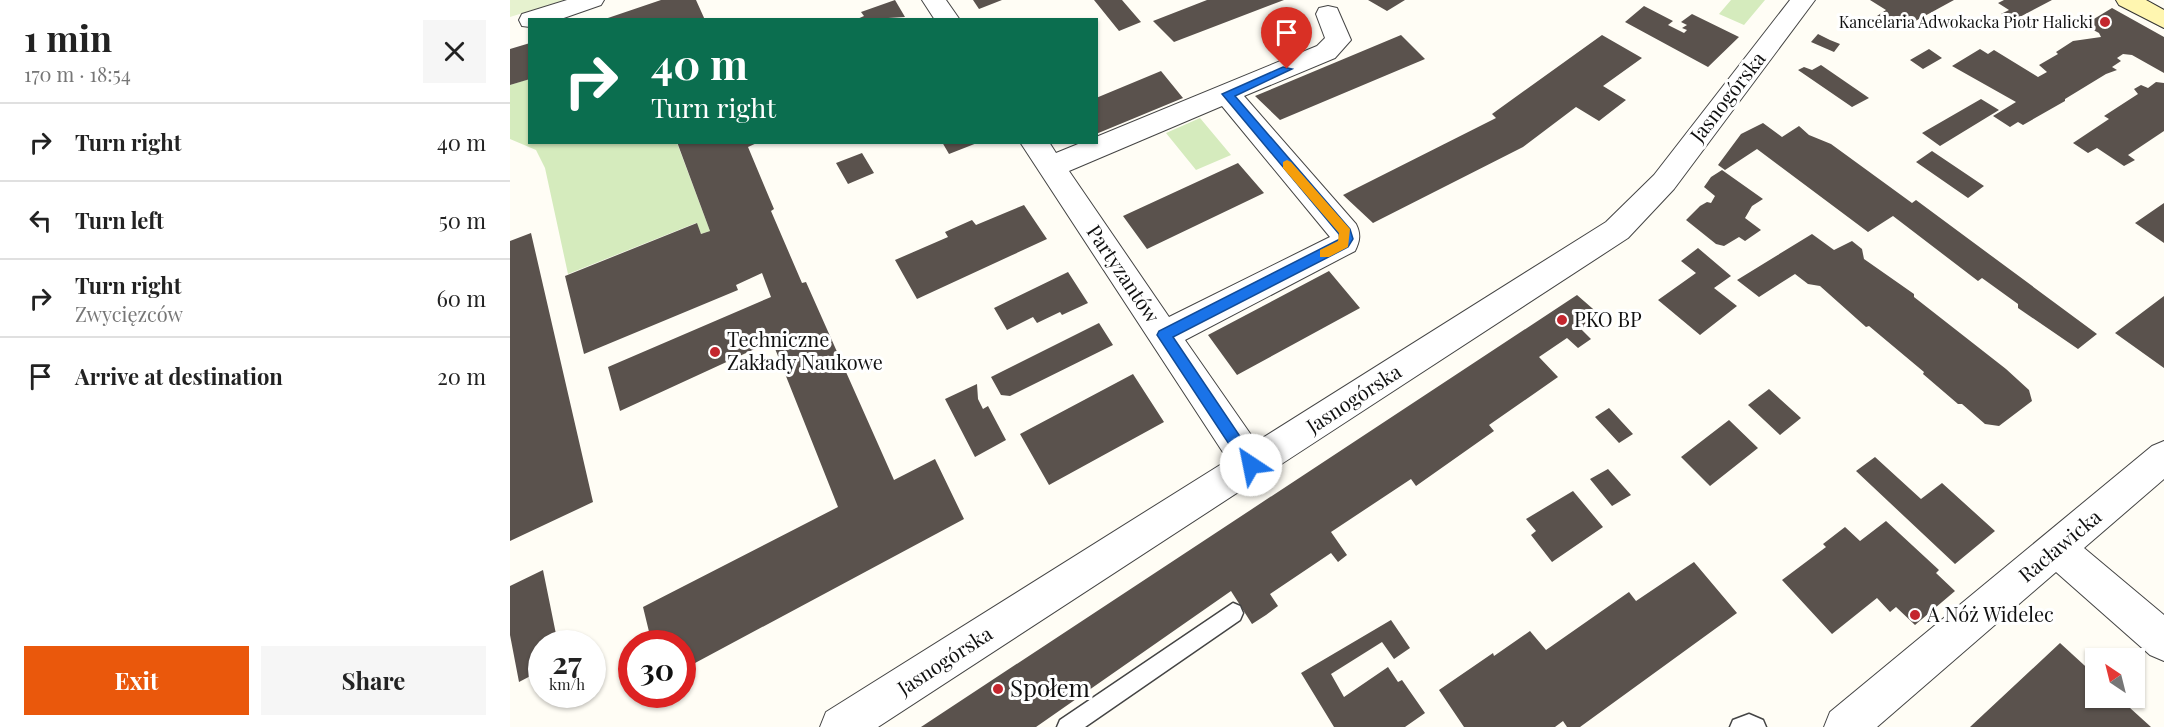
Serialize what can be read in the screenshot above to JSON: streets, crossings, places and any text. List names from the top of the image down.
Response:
{
  "streets": {
    "street": ["Jasnogórska", "Partyzantów", "Racławicka"]
  },
  "crossings": [
    ["Jasnogórska", "Partyzantów"]
  ],
  "places": [
    "Kancelaria Adwokacka Piotr Halicki",
    "PKO BP",
    "Techniczne Zakłady Naukowe",
    "A Nóż Widelec",
    "Społem"
  ],
  "north": "top left",
  "page": {
    "heading": ["1 min", "170 m · 18:54"],
    "turn": ["40 m", "Turn right"],
    "list": [
      {
        "name": "Turn right",
        "value": "40 m"
      },
      {
        "name": "Turn left",
        "value": "50 m"
      },
      {
        "name": "Turn right",
        "note": "Zwycięzców",
        "value": "60 m"
      },
      {
        "name": "Arrive at destination",
        "value": "20 m"
      }
    ],
    "speed": "27 km/h",
    "limit": "30",
    "buttons": ["Exit", "Share"]
  }
}
